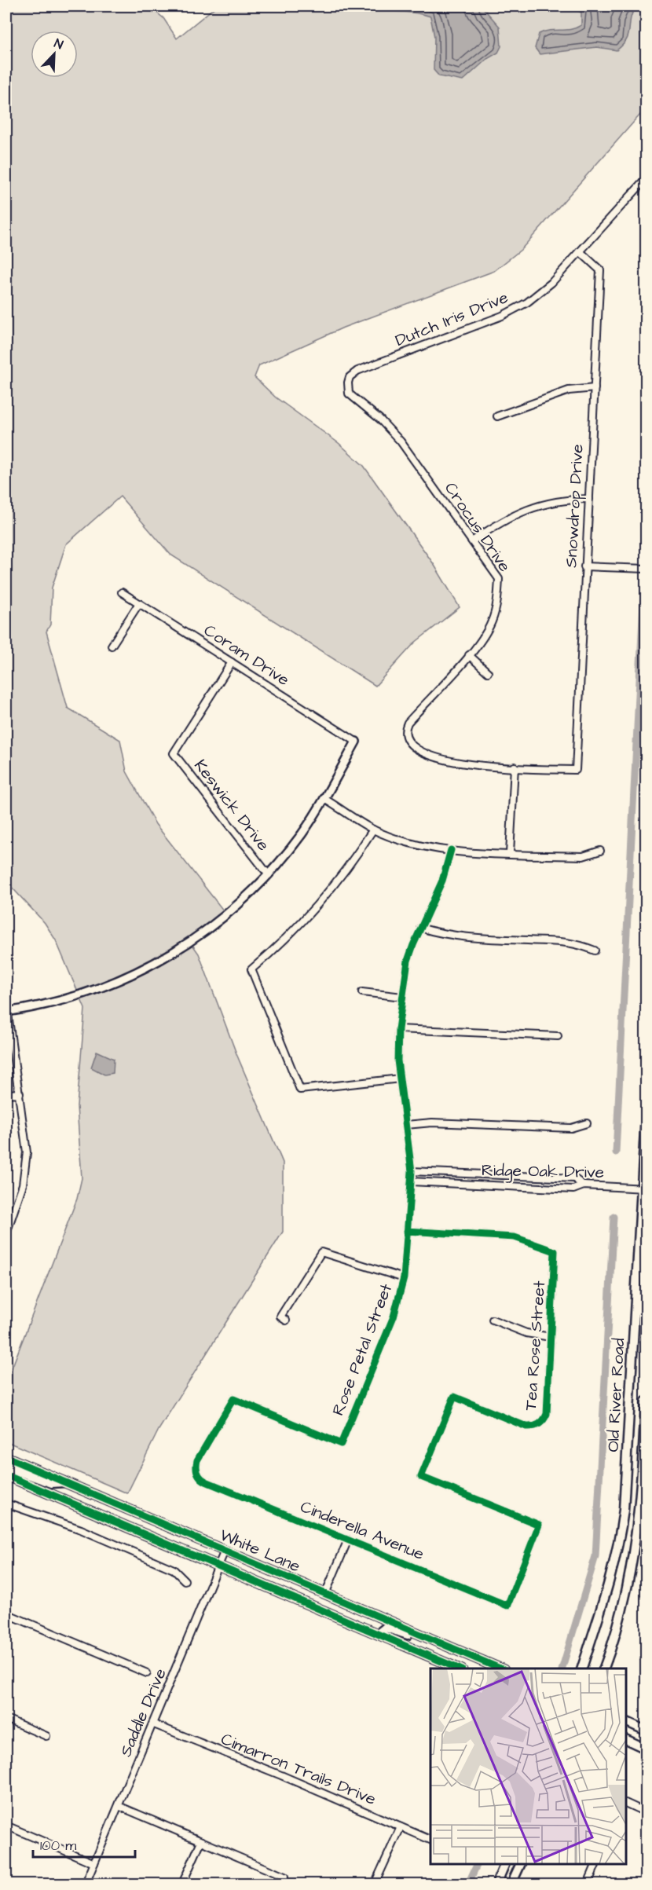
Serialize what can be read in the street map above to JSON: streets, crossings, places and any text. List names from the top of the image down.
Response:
{
  "streets": {
    "main road": ["Old River Road", "White Lane"],
    "street": [
      "Dutch Iris Drive",
      "Snowdrop Drive",
      "Crocus Drive",
      "Coram Drive",
      "Keswick Drive",
      "Ridge Oak Drive",
      "Tea Rose Street",
      "Rose Petal Street",
      "Cinderella Avenue",
      "Saddle Drive",
      "Cimarron Trails Drive"
    ]
  },
  "crossings": [
    ["Dutch Iris Drive", "Snowdrop Drive"],
    ["Dutch Iris Drive", "Crocus Drive"],
    ["Snowdrop Drive", "Crocus Drive"],
    ["Coram Drive", "Keswick Drive"],
    ["Ridge Oak Drive", "Rose Petal Street"],
    ["Ridge Oak Drive", "Old River Road"],
    ["Tea Rose Street", "Rose Petal Street"],
    ["Tea Rose Street", "Cinderella Avenue"],
    ["Rose Petal Street", "Cinderella Avenue"],
    ["White Lane", "Saddle Drive"],
    ["Saddle Drive", "Cimarron Trails Drive"]
  ],
  "scale_bar": "100 m",
  "north": "top right"
}
